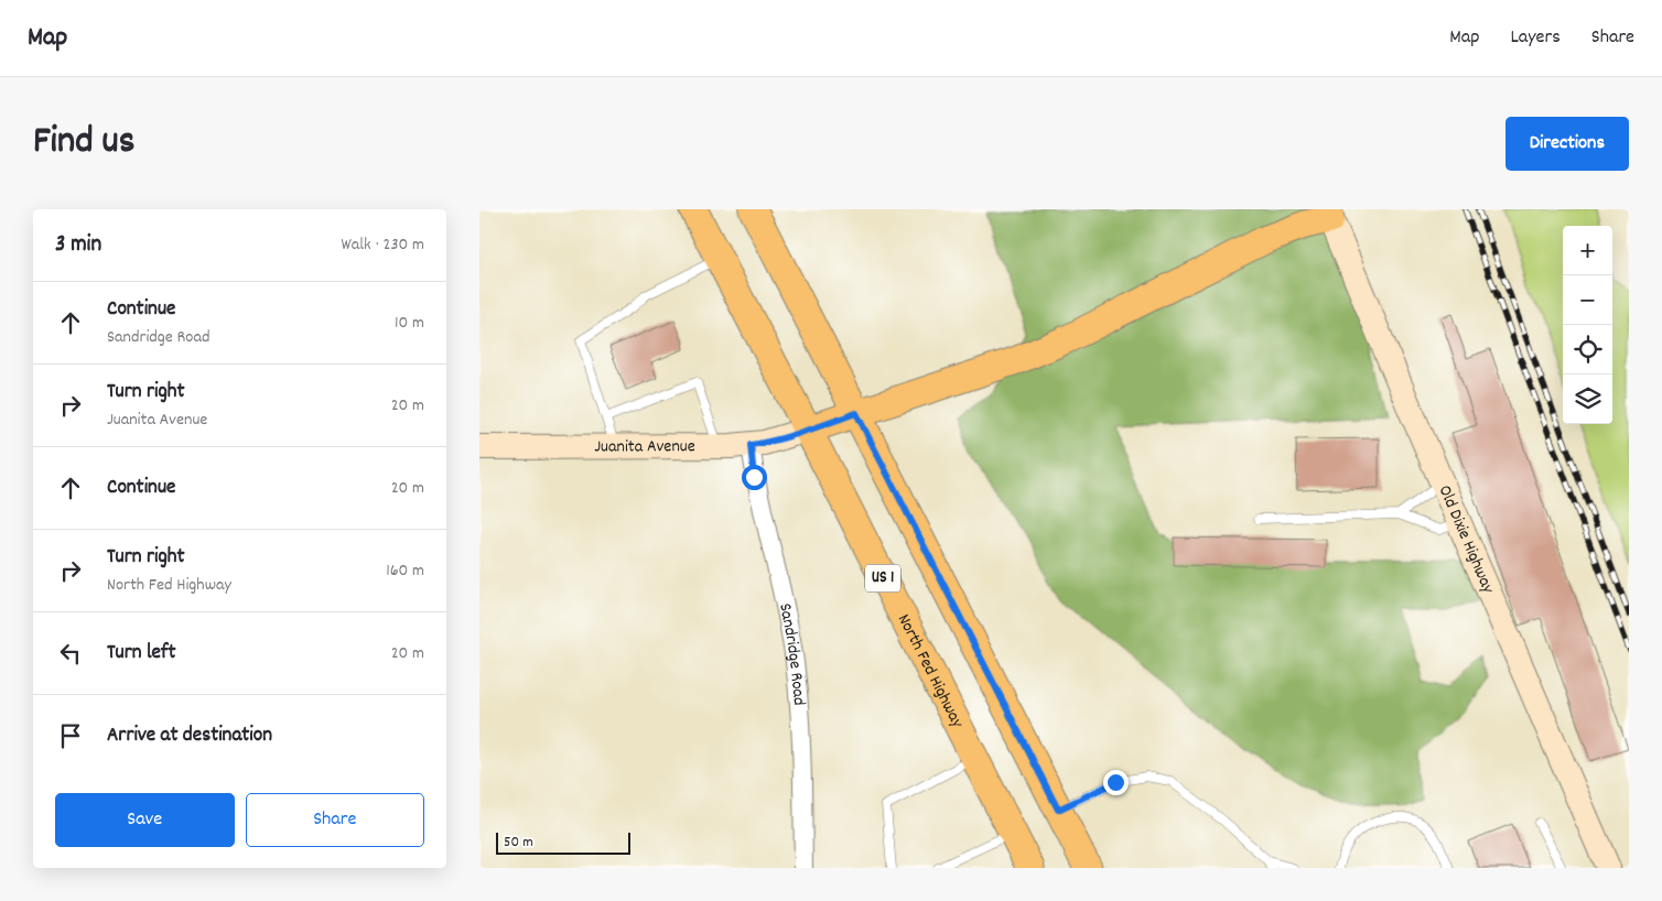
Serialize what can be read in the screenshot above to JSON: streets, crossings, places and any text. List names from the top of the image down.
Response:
{
  "streets": {
    "main road": ["US 1", "North Fed Highway"],
    "street": ["Juanita Avenue", "Old Dixie Highway", "Sandridge Road"]
  },
  "crossings": [
    ["Juanita Avenue", "Sandridge Road"],
    ["Juanita Avenue", "North Fed Highway"]
  ],
  "scale_bar": "50 m",
  "page": {
    "header": "Map",
    "nav": ["Map", "Layers", "Share"],
    "title": "Find us",
    "buttons": [
      "Directions",
      ["Save", "Share"]
    ],
    "heading": ["3 min", "Walk · 230 m"],
    "map_buttons": ["+", "−"],
    "list": [
      ["Continue", "Sandridge Road", "10 m"],
      ["Turn right", "Juanita Avenue", "20 m"],
      ["Continue", "20 m"],
      ["Turn right", "North Fed Highway", "160 m"],
      ["Turn left", "20 m"],
      "Arrive at destination"
    ],
    "scale": "50 m"
  }
}
